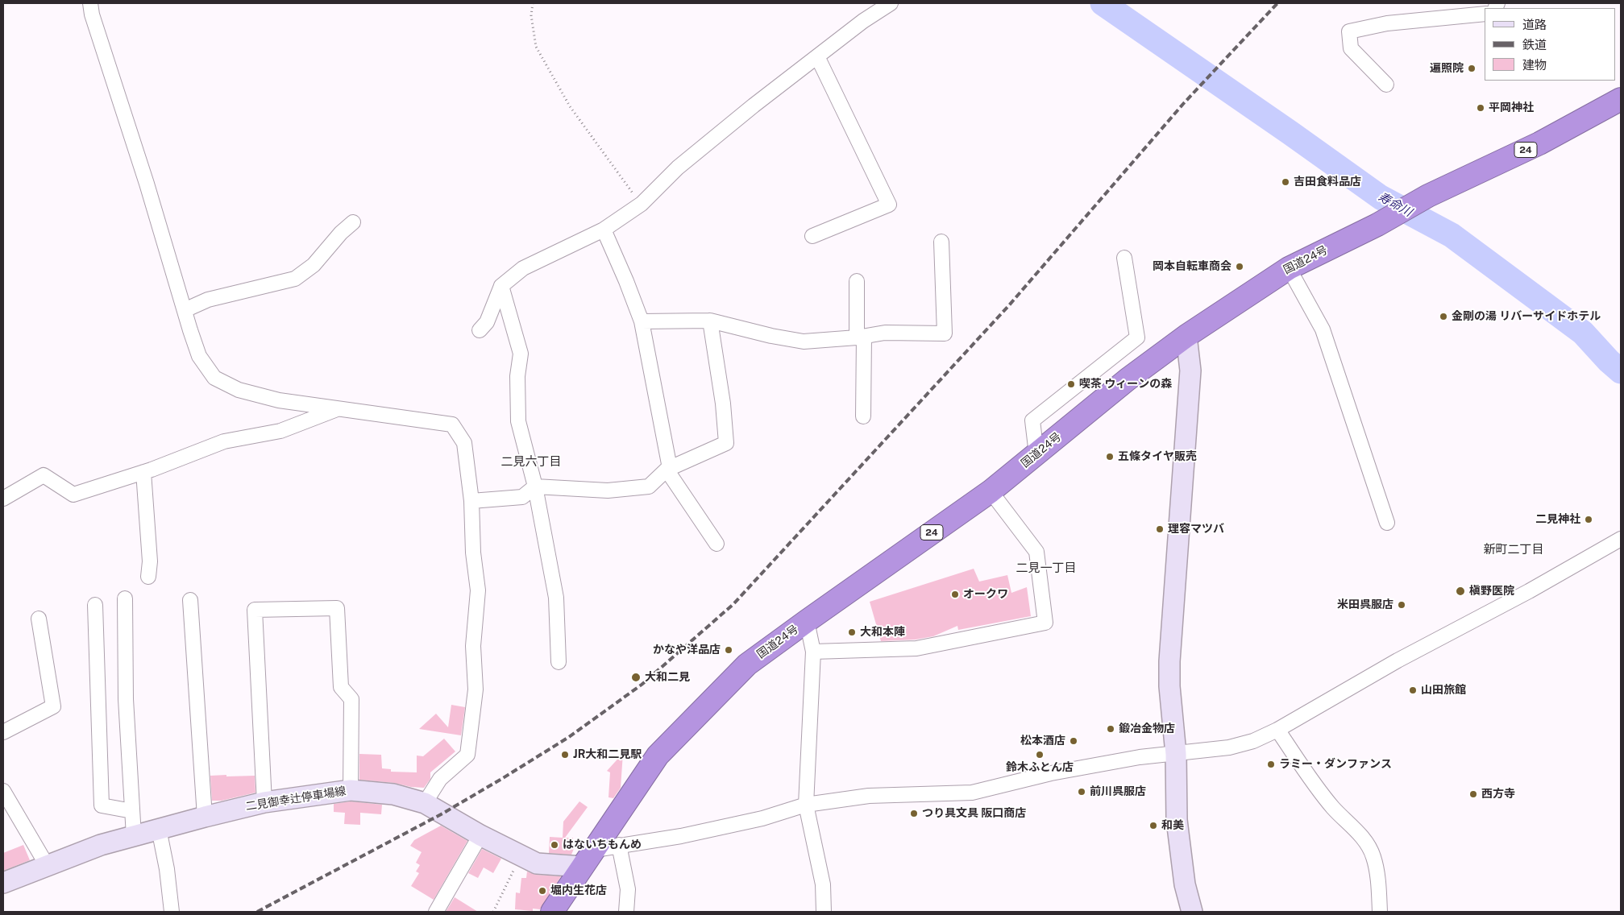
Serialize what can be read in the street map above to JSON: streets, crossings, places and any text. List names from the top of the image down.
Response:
{
  "streets": {
    "highway": ["24", "国道24号"],
    "main road": ["二見御幸辻停車場線"]
  },
  "crossings": [
    ["国道24号", "二見御幸辻停車場線"]
  ],
  "districts": ["二見六丁目", "新町二丁目", "二見一丁目"],
  "water": ["寿命川"],
  "places": [
    "遍照院",
    "平岡神社",
    "吉田食料品店",
    "岡本自転車商会",
    "金剛の湯 リバーサイドホテル",
    "喫茶 ウィーンの森",
    "五條タイヤ販売",
    "二見神社",
    "理容マツバ",
    "槇野医院",
    "オークワ",
    "米田呉服店",
    "大和本陣",
    "かなや洋品店",
    "大和二見",
    "山田旅館",
    "鍛冶金物店",
    "松本酒店",
    "JR大和二見駅",
    "鈴木ふとん店",
    "ラミー・ダンファンス",
    "前川呉服店",
    "西方寺",
    "つり具文具 阪口商店",
    "和美",
    "はないちもんめ",
    "堀内生花店"
  ],
  "legend": ["道路", "鉄道", "建物"]
}
